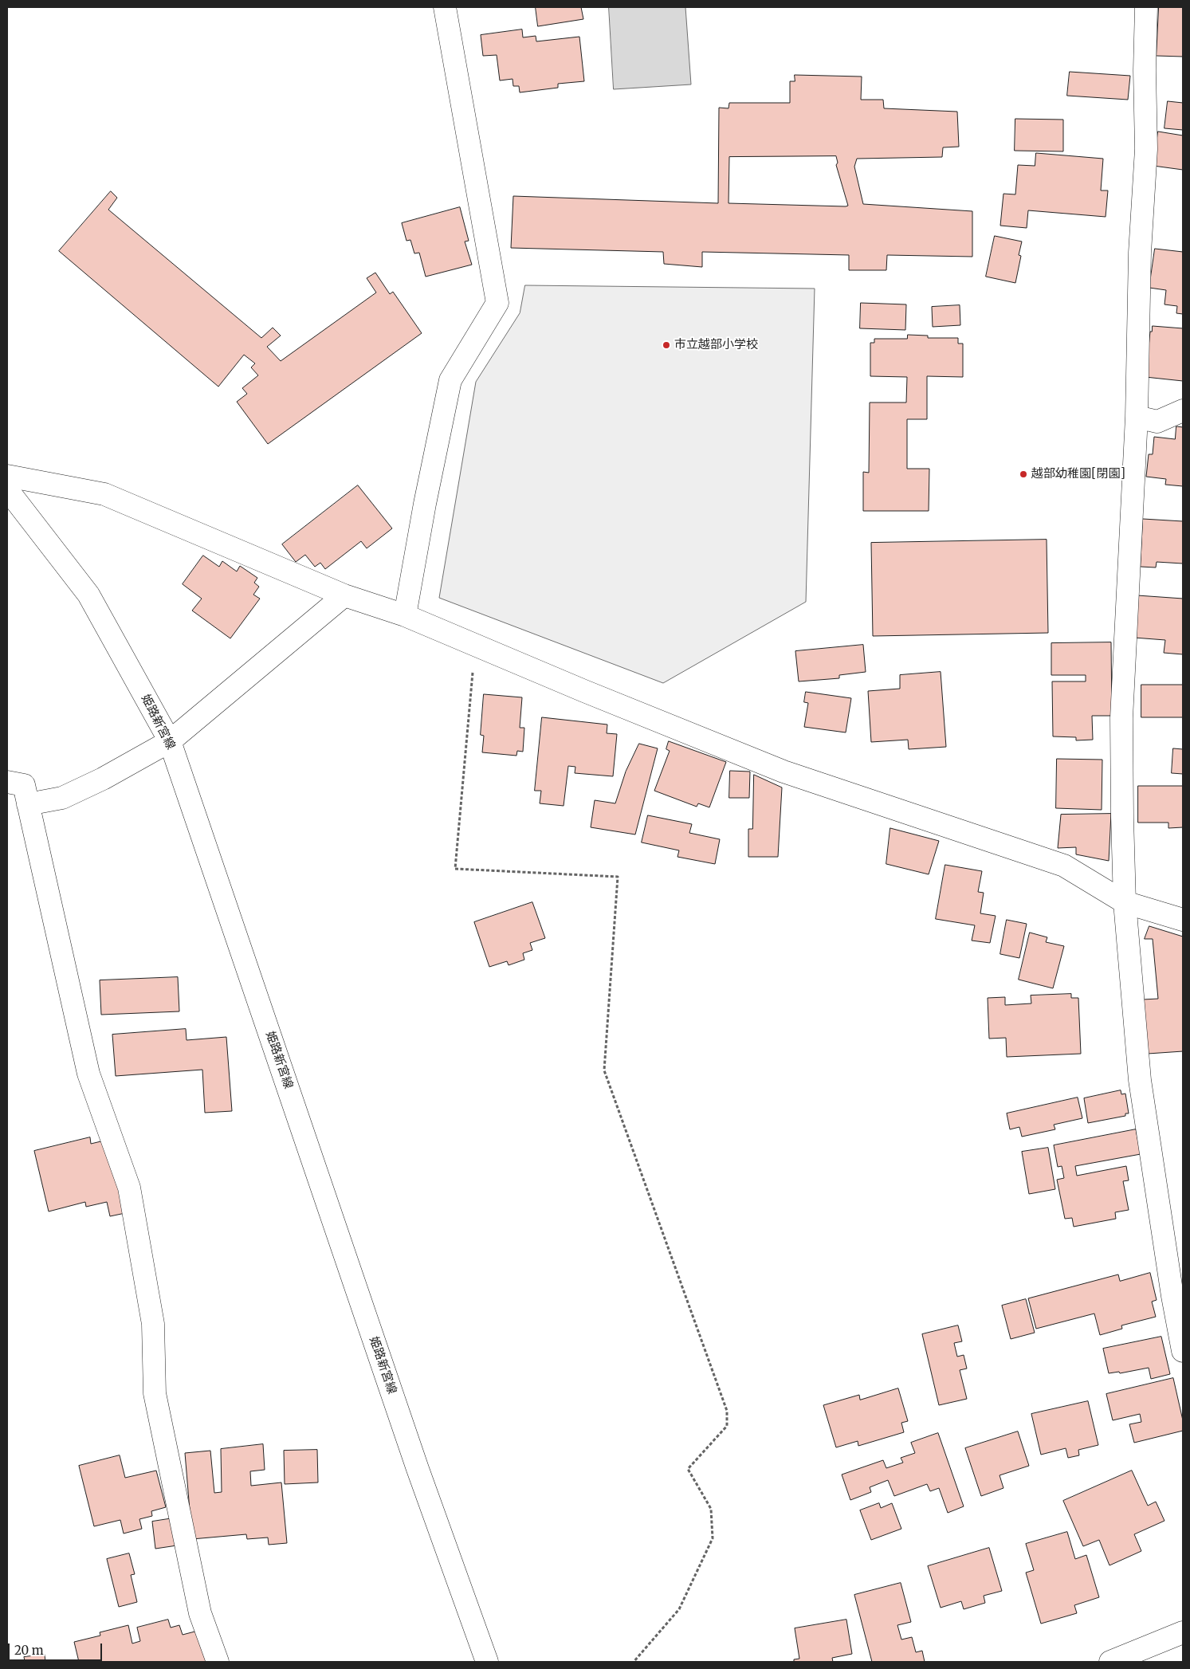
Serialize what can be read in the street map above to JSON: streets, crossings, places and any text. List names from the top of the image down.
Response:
{
  "streets": {
    "street": ["姫路新宮線"]
  },
  "places": ["市立越部小学校", "越部幼稚園[閉園]"],
  "scale_bar": "20 m"
}
